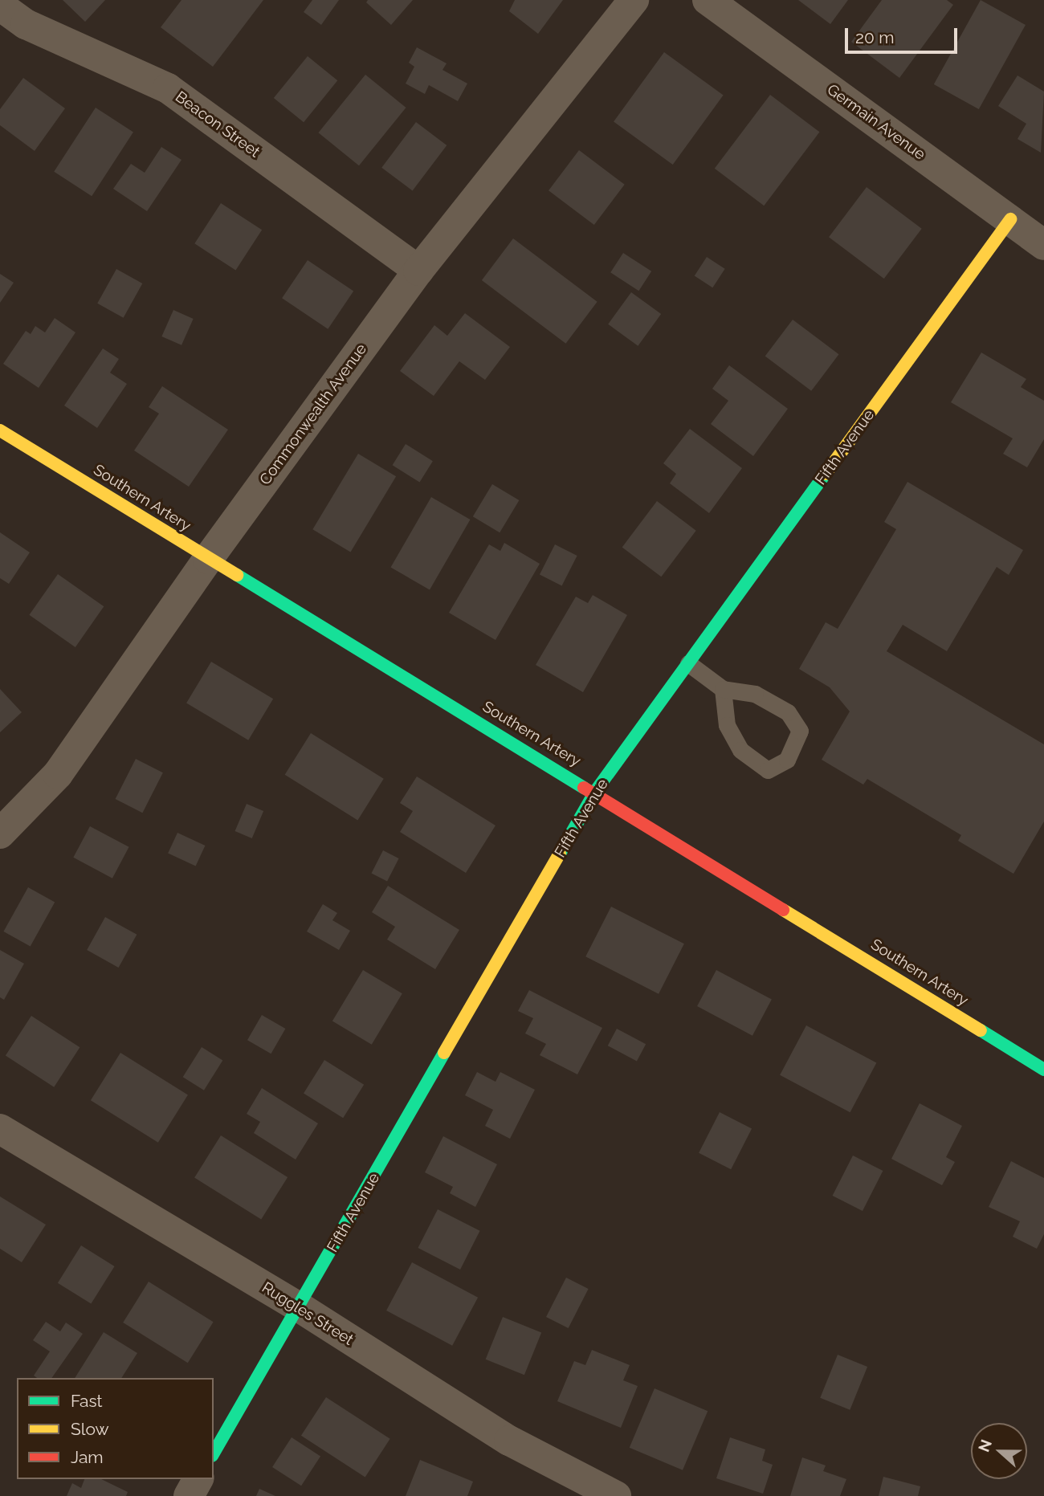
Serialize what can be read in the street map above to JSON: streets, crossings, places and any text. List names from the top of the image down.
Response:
{
  "streets": {
    "street": [
      "Germain Avenue",
      "Beacon Street",
      "Commonwealth Avenue",
      "Fifth Avenue",
      "Southern Artery",
      "Ruggles Street"
    ]
  },
  "crossings": [
    ["Germain Avenue", "Fifth Avenue"],
    ["Beacon Street", "Commonwealth Avenue"],
    ["Commonwealth Avenue", "Southern Artery"],
    ["Fifth Avenue", "Southern Artery"],
    ["Fifth Avenue", "Ruggles Street"]
  ],
  "legend": ["Fast", "Slow", "Jam"],
  "scale_bar": "20 m",
  "north": "left"
}
